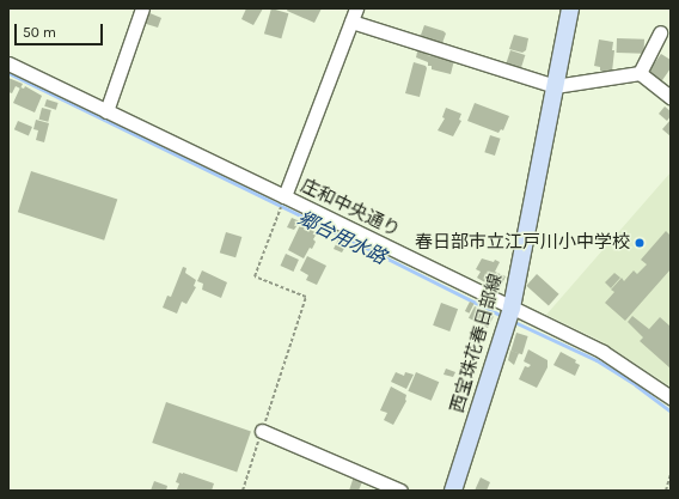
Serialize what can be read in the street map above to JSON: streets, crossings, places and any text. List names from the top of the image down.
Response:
{
  "streets": {
    "main road": ["西宝珠花春日部線"],
    "street": ["庄和中央通り"]
  },
  "crossings": [
    ["庄和中央通り", "西宝珠花春日部線"]
  ],
  "water": ["郷台用水路"],
  "places": ["春日部市立江戸川小中学校"],
  "scale_bar": "50 m"
}
